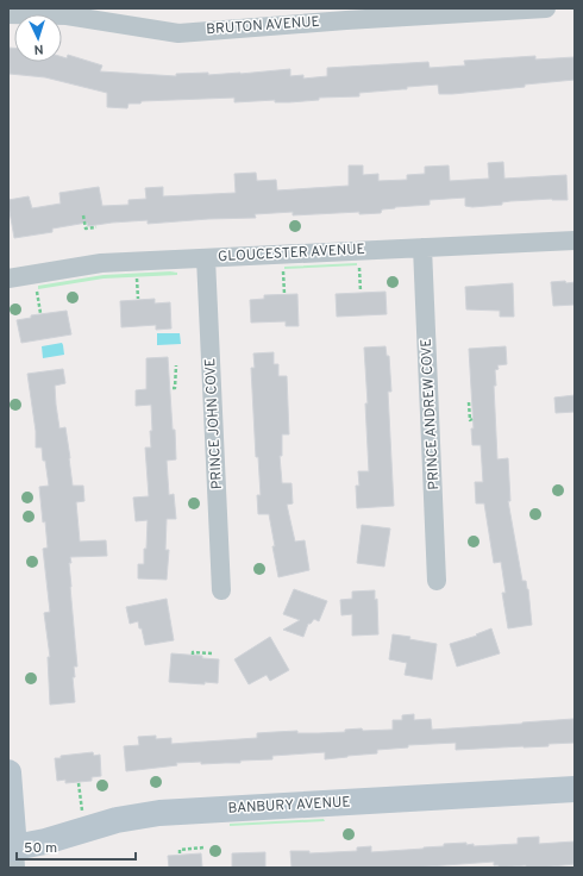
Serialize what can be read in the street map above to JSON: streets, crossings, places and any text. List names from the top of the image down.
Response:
{
  "streets": {
    "street": [
      "BRUTON AVENUE",
      "GLOUCESTER AVENUE",
      "PRINCE ANDREW COVE",
      "PRINCE JOHN COVE",
      "BANBURY AVENUE"
    ]
  },
  "crossings": [
    ["GLOUCESTER AVENUE", "PRINCE ANDREW COVE"],
    ["GLOUCESTER AVENUE", "PRINCE JOHN COVE"]
  ],
  "scale_bar": "50 m",
  "north": "bottom"
}
